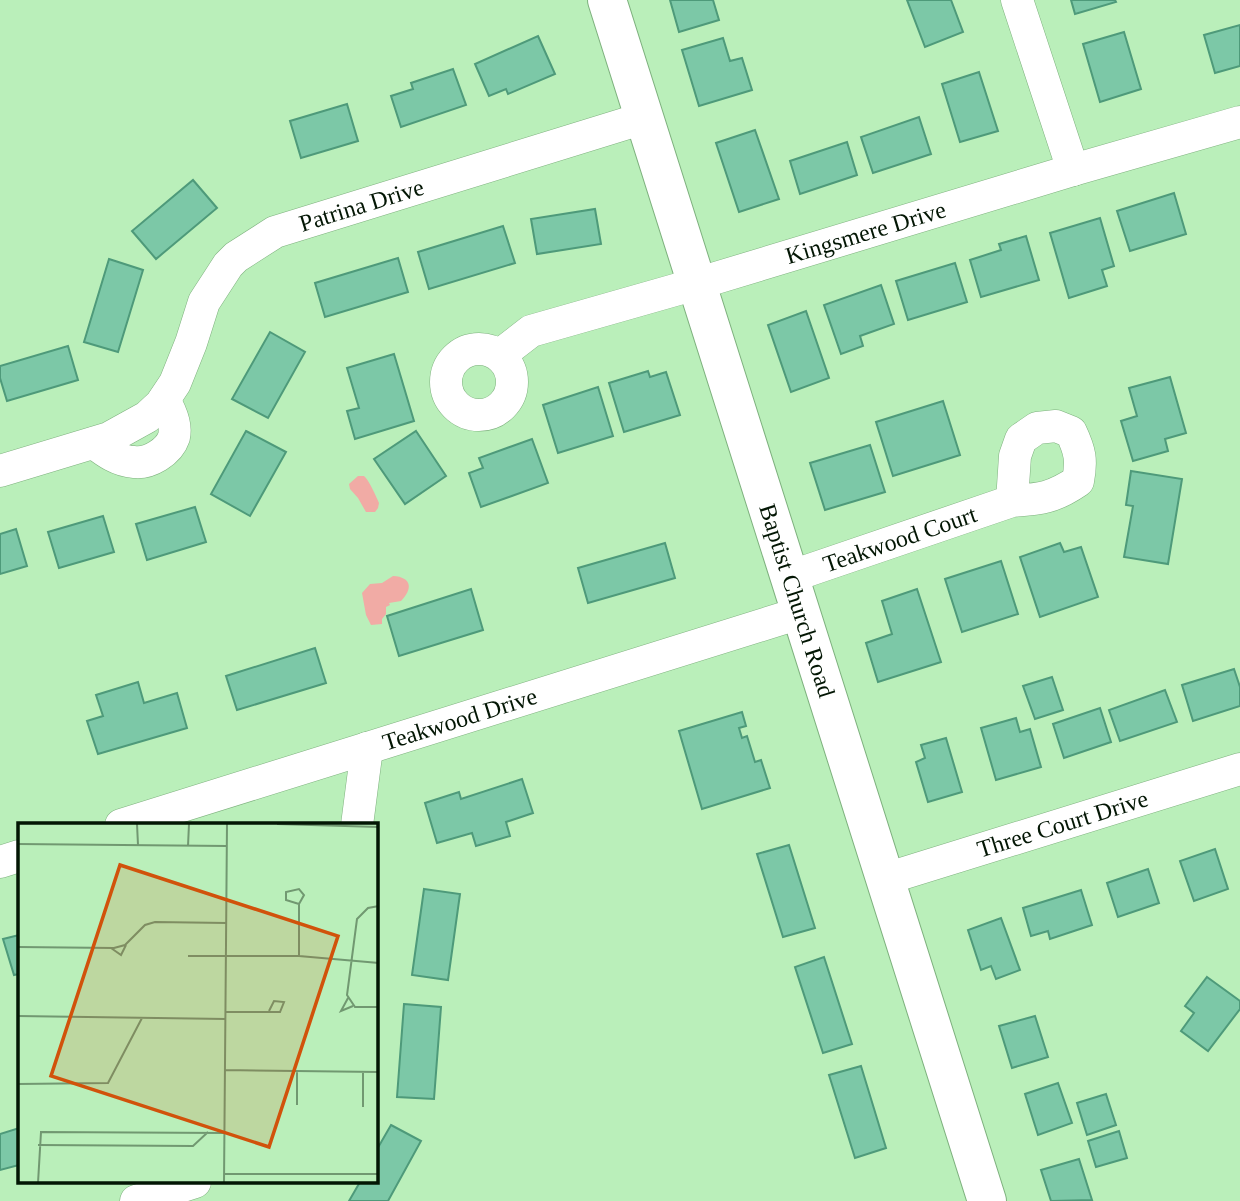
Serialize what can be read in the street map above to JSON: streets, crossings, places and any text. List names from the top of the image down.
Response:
{
  "streets": {
    "street": [
      "Patrina Drive",
      "Kingsmere Drive",
      "Teakwood Court",
      "Baptist Church Road",
      "Teakwood Drive",
      "Three Court Drive"
    ]
  },
  "crossings": [
    ["Patrina Drive", "Baptist Church Road"],
    ["Kingsmere Drive", "Baptist Church Road"],
    ["Teakwood Court", "Baptist Church Road"],
    ["Teakwood Court", "Teakwood Drive"],
    ["Baptist Church Road", "Teakwood Drive"],
    ["Baptist Church Road", "Three Court Drive"]
  ]
}
